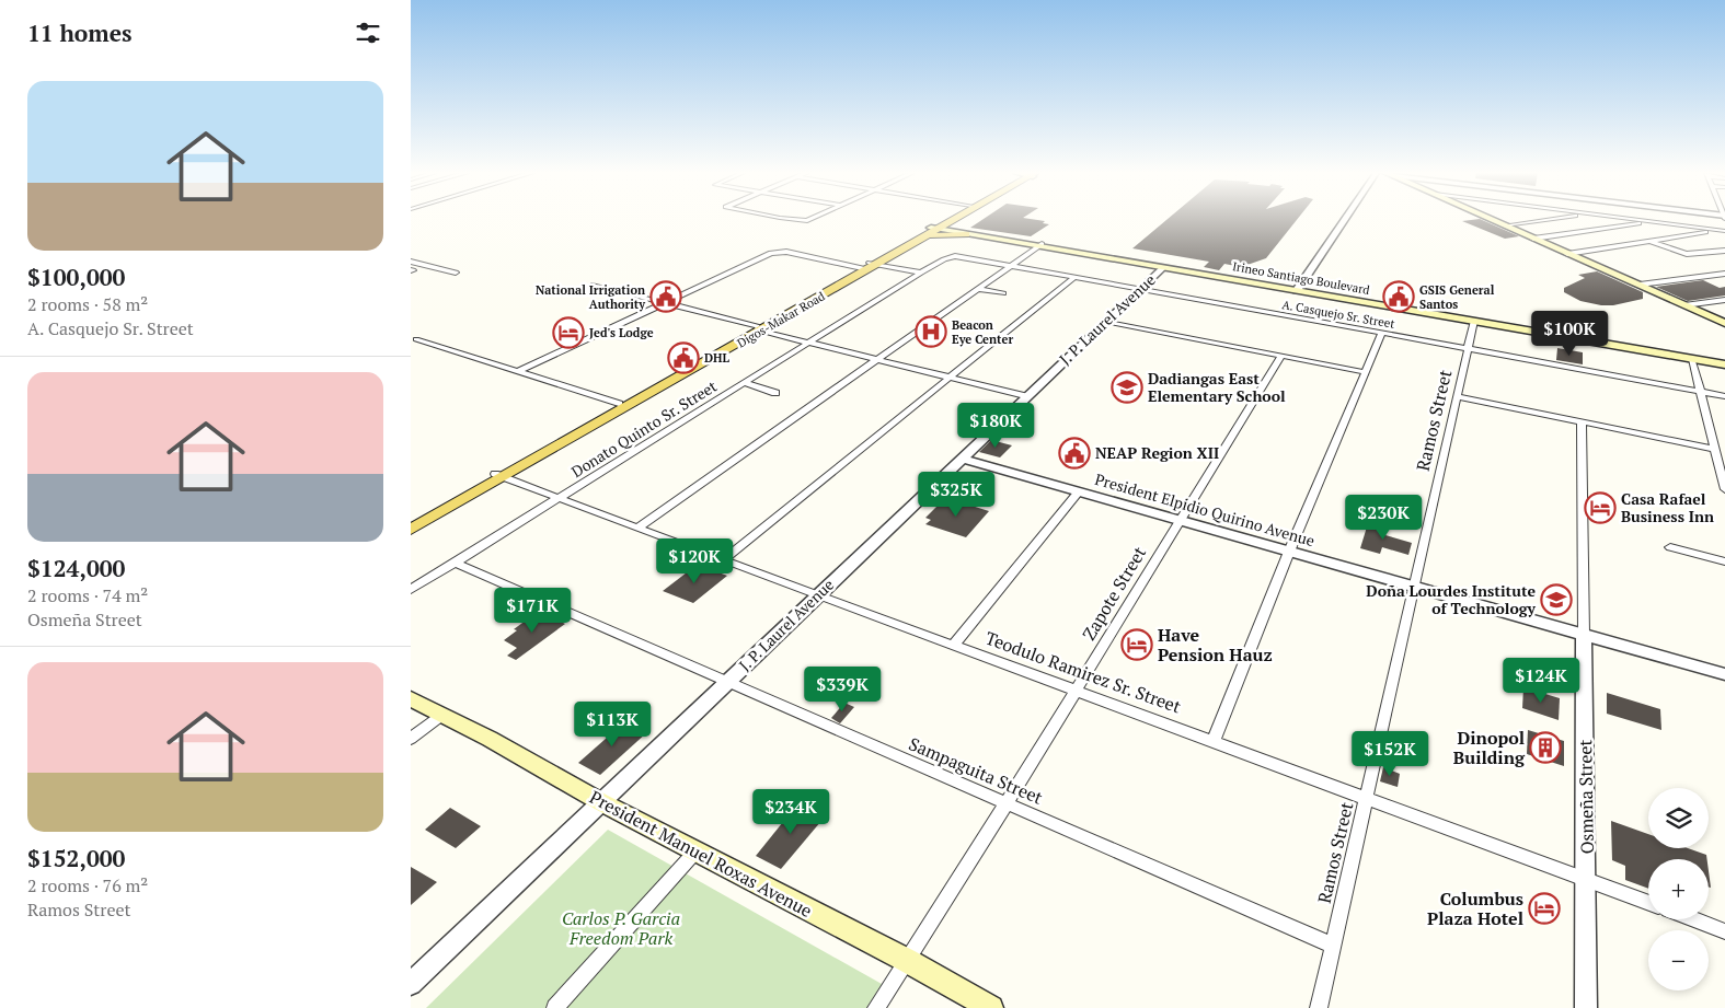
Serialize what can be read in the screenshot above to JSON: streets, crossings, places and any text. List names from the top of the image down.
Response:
{
  "streets": {
    "main road": ["Irineo Santiago Boulevard", "Digos-Makar Road", "President Manuel Roxas Avenue"],
    "street": [
      "A. Casquejo Sr. Street",
      "J. P. Laurel Avenue",
      "Ramos Street",
      "Donato Quinto Sr. Street",
      "President Elpidio Quirino Avenue",
      "Zapote Street",
      "Teodulo Ramirez Sr. Street",
      "Sampaguita Street",
      "Osmeña Street"
    ]
  },
  "crossings": [
    ["Irineo Santiago Boulevard", "Digos-Makar Road"],
    ["Irineo Santiago Boulevard", "J. P. Laurel Avenue"],
    ["Irineo Santiago Boulevard", "Ramos Street"],
    ["A. Casquejo Sr. Street", "J. P. Laurel Avenue"],
    ["A. Casquejo Sr. Street", "Ramos Street"],
    ["A. Casquejo Sr. Street", "Donato Quinto Sr. Street"],
    ["Digos-Makar Road", "Teodulo Ramirez Sr. Street"],
    ["J. P. Laurel Avenue", "President Elpidio Quirino Avenue"],
    ["J. P. Laurel Avenue", "Teodulo Ramirez Sr. Street"],
    ["J. P. Laurel Avenue", "Sampaguita Street"],
    ["J. P. Laurel Avenue", "President Manuel Roxas Avenue"],
    ["Ramos Street", "President Elpidio Quirino Avenue"],
    ["Ramos Street", "Teodulo Ramirez Sr. Street"],
    ["Ramos Street", "Sampaguita Street"],
    ["Donato Quinto Sr. Street", "Teodulo Ramirez Sr. Street"],
    ["Donato Quinto Sr. Street", "Sampaguita Street"],
    ["President Elpidio Quirino Avenue", "Zapote Street"],
    ["President Elpidio Quirino Avenue", "Osmeña Street"],
    ["Zapote Street", "Teodulo Ramirez Sr. Street"],
    ["Zapote Street", "Sampaguita Street"],
    ["Zapote Street", "President Manuel Roxas Avenue"],
    ["Teodulo Ramirez Sr. Street", "Osmeña Street"]
  ],
  "parks": ["Carlos P. Garcia Freedom Park"],
  "places": {
    "public building": [
      "National Irrigation Authority",
      "GSIS General Santos",
      "DHL",
      "NEAP Region XII"
    ],
    "hospital": ["Beacon Eye Center"],
    "hotel": [
      "Jed's Lodge",
      "Casa Rafael Business Inn",
      "Have Pension Hauz",
      "Columbus Plaza Hotel"
    ],
    "school or university": ["Dadiangas East Elementary School", "Doña Lourdes Institute of Technology"],
    "building": ["Dinopol Building"]
  },
  "page": {
    "heading": "11 homes",
    "list": [
      {
        "name": "$100,000",
        "note": "2 rooms · 58 m² · A. Casquejo Sr. Street"
      },
      {
        "name": "$124,000",
        "note": "2 rooms · 74 m² · Osmeña Street"
      },
      {
        "name": "$152,000",
        "note": "2 rooms · 76 m² · Ramos Street"
      }
    ],
    "price": [
      "$100K",
      "$180K",
      "$325K",
      "$230K",
      "$120K",
      "$171K",
      "$124K",
      "$339K",
      "$113K",
      "$152K",
      "$234K"
    ],
    "map_buttons": ["+", "−"]
  }
}
